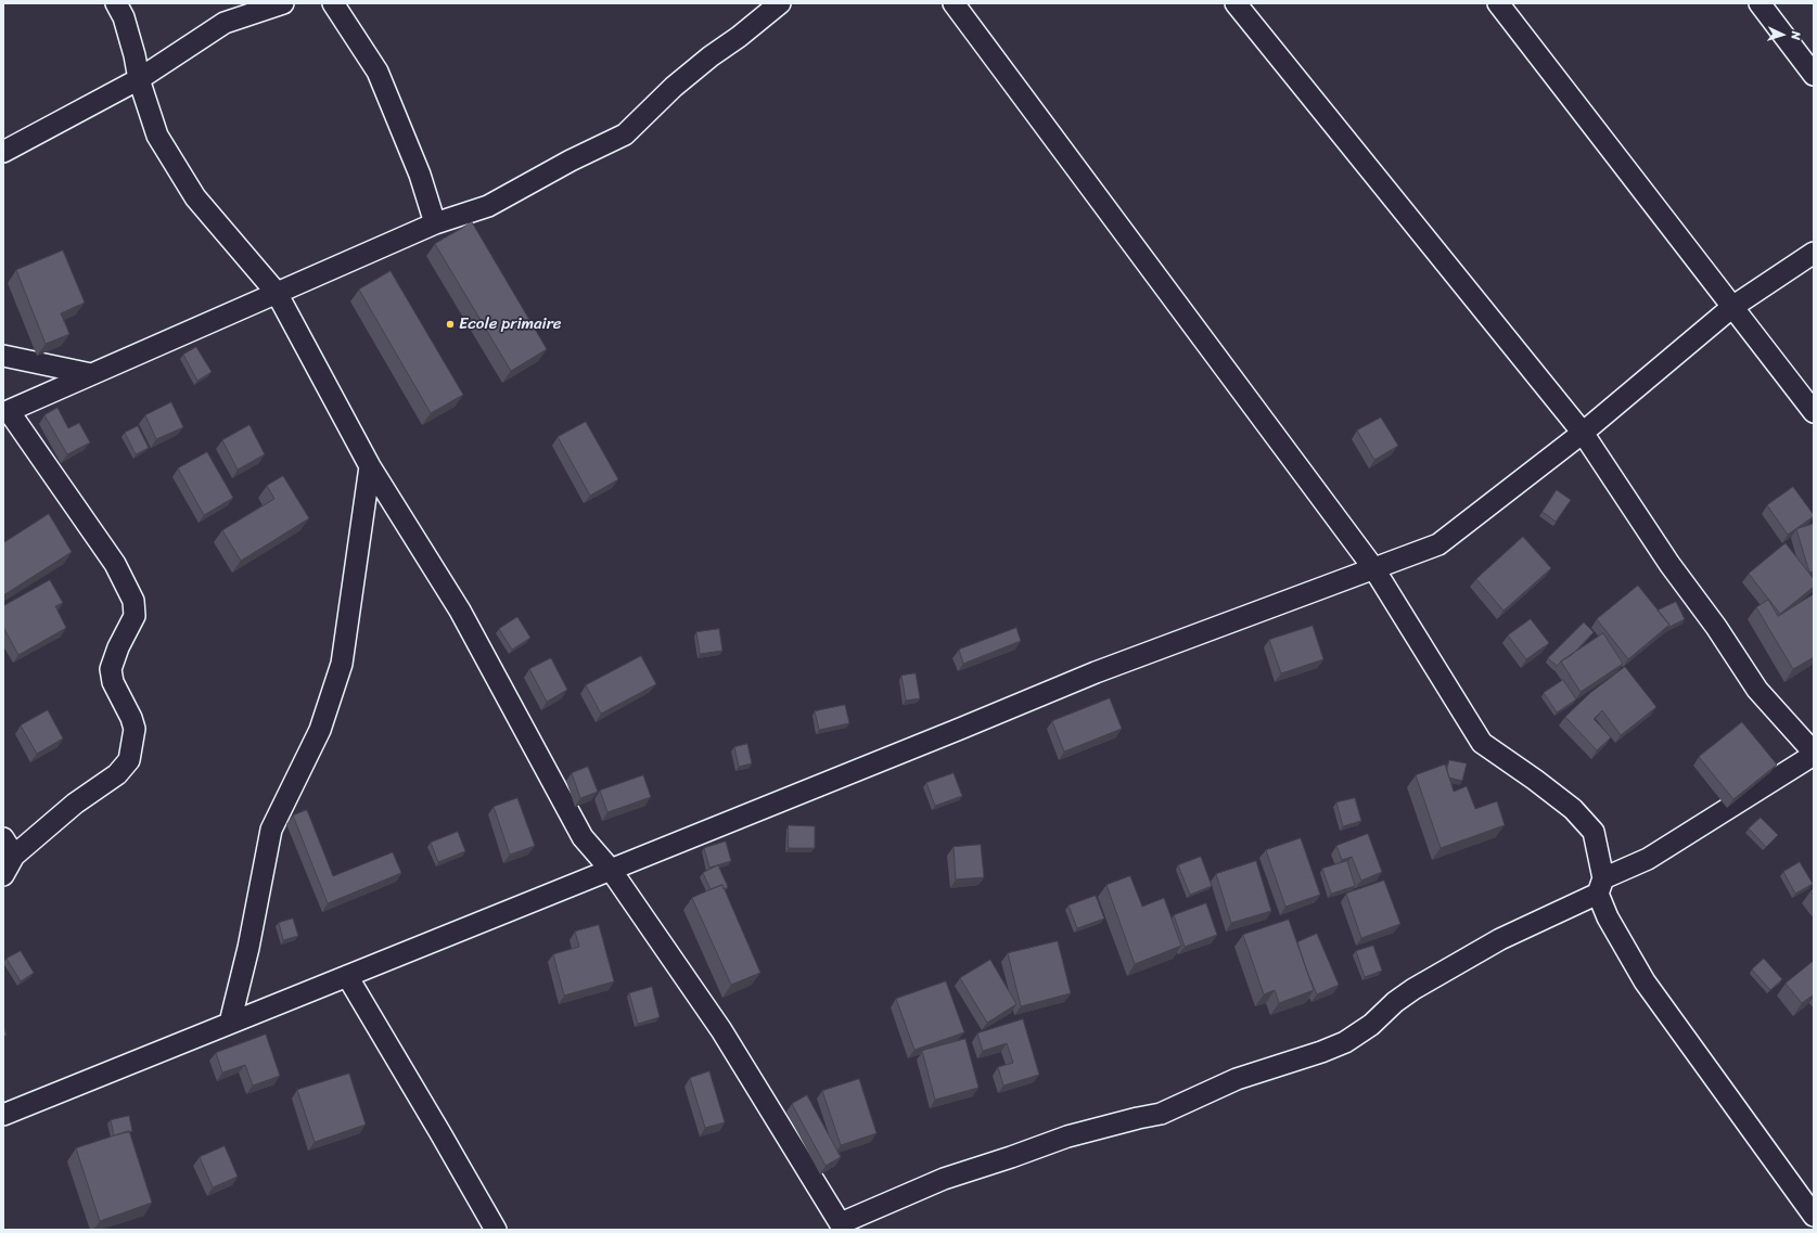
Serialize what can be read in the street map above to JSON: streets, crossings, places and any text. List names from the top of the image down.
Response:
{
  "places": ["Ecole primaire"],
  "north": "right"
}
